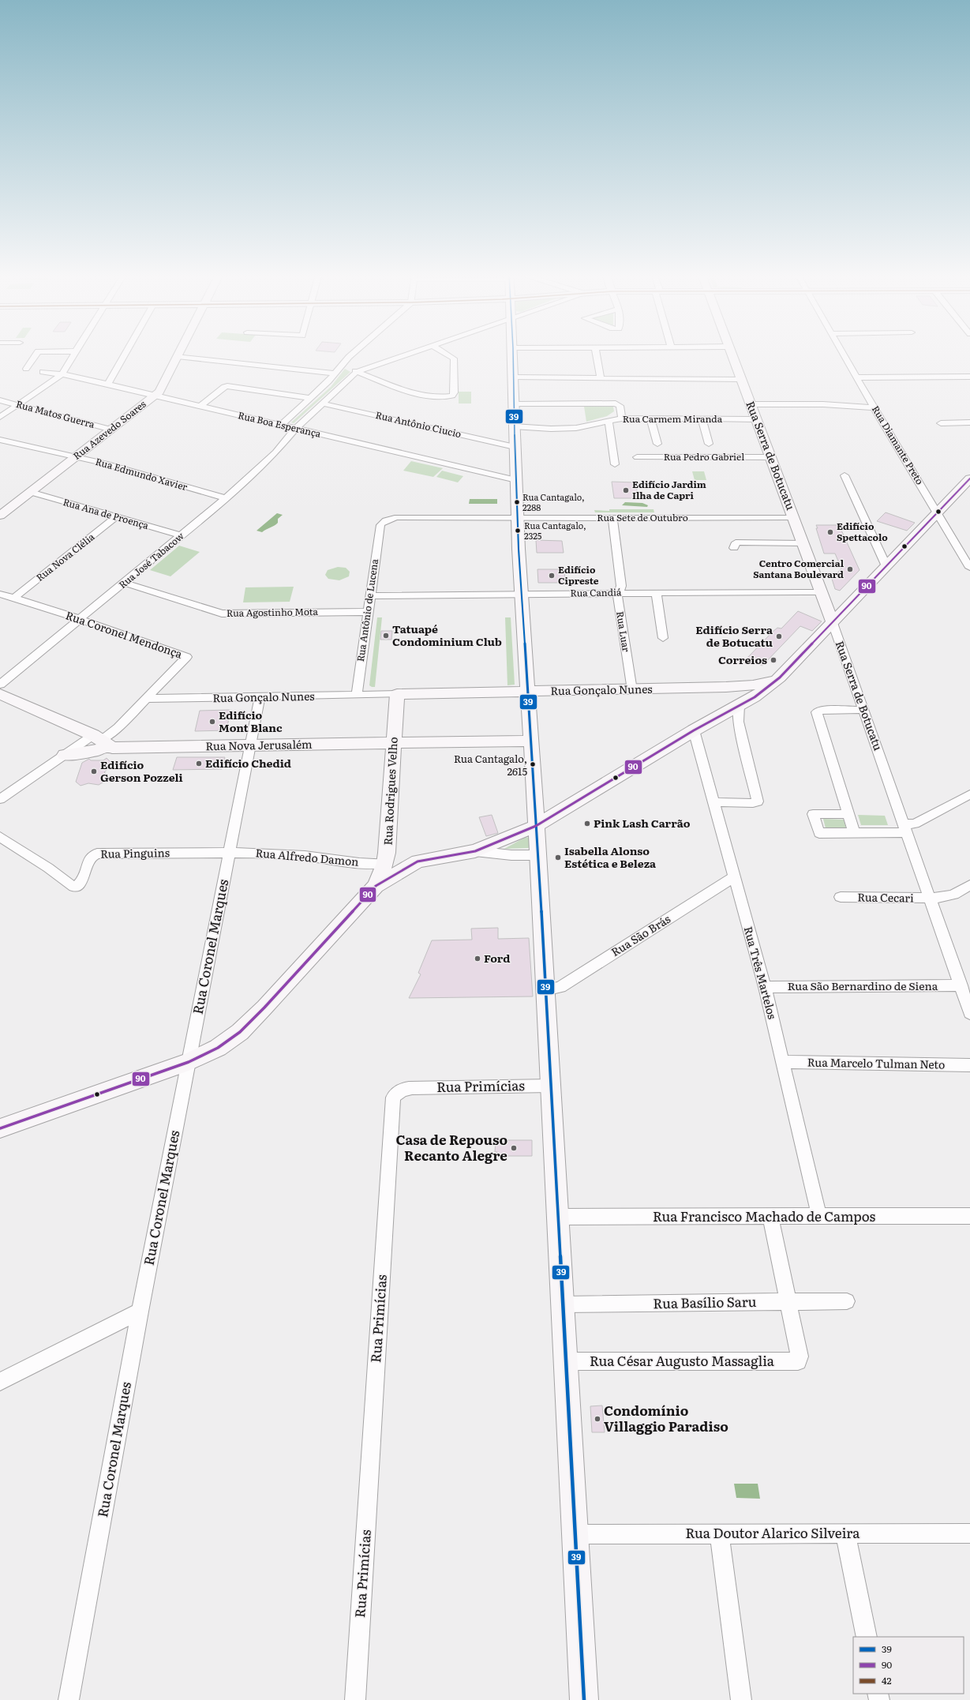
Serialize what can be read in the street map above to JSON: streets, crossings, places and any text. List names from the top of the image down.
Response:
{
  "streets": {
    "street": [
      "Rua Matos Guerra",
      "Rua Carmem Miranda",
      "Rua Boa Esperança",
      "Rua Antônio Ciucio",
      "Rua Azevedo Soares",
      "Rua Diamante Preto",
      "Rua Serra de Botucatu",
      "Rua Pedro Gabriel",
      "Rua Edmundo Xavier",
      "Rua Ana de Proença",
      "Rua Sete de Outubro",
      "Rua Nova Clélia",
      "Rua José Tabacow",
      "Rua Candiá",
      "Rua Antônio de Lucena",
      "Rua Agostinho Mota",
      "Rua Luar",
      "Rua Coronel Mendonça",
      "Rua Gonçalo Nunes",
      "Rua Nova Jerusalém",
      "Rua Rodrigues Velho",
      "Rua Pinguins",
      "Rua Alfredo Damon",
      "Rua Cecari",
      "Rua São Brás",
      "Rua Coronel Marques",
      "Rua Três Martelos",
      "Rua São Bernardino de Siena",
      "Rua Marcelo Tulman Neto",
      "Rua Primícias",
      "Rua Francisco Machado de Campos",
      "Rua Basílio Saru",
      "Rua César Augusto Massaglia",
      "Rua Doutor Alarico Silveira"
    ]
  },
  "crossings": [
    ["Rua Matos Guerra", "Rua Azevedo Soares"],
    ["Rua Carmem Miranda", "Rua Serra de Botucatu"],
    ["Rua Boa Esperança", "Rua Azevedo Soares"],
    ["Rua Boa Esperança", "Rua José Tabacow"],
    ["Rua Antônio Ciucio", "Rua José Tabacow"],
    ["Rua Azevedo Soares", "Rua Edmundo Xavier"],
    ["Rua Azevedo Soares", "Rua Ana de Proença"],
    ["Rua Serra de Botucatu", "Rua Pedro Gabriel"],
    ["Rua Serra de Botucatu", "Rua Sete de Outubro"],
    ["Rua Serra de Botucatu", "Rua Candiá"],
    ["Rua Serra de Botucatu", "Rua Cecari"],
    ["Rua Serra de Botucatu", "Rua São Bernardino de Siena"],
    ["Rua Edmundo Xavier", "Rua José Tabacow"],
    ["Rua Ana de Proença", "Rua Nova Clélia"],
    ["Rua Ana de Proença", "Rua José Tabacow"],
    ["Rua Sete de Outubro", "Rua Antônio de Lucena"],
    ["Rua Sete de Outubro", "Rua Luar"],
    ["Rua Nova Clélia", "Rua Coronel Mendonça"],
    ["Rua José Tabacow", "Rua Agostinho Mota"],
    ["Rua José Tabacow", "Rua Coronel Mendonça"],
    ["Rua Candiá", "Rua Antônio de Lucena"],
    ["Rua Candiá", "Rua Luar"],
    ["Rua Antônio de Lucena", "Rua Agostinho Mota"],
    ["Rua Antônio de Lucena", "Rua Gonçalo Nunes"],
    ["Rua Luar", "Rua Gonçalo Nunes"],
    ["Rua Coronel Mendonça", "Rua Gonçalo Nunes"],
    ["Rua Coronel Mendonça", "Rua Nova Jerusalém"],
    ["Rua Gonçalo Nunes", "Rua Rodrigues Velho"],
    ["Rua Gonçalo Nunes", "Rua Coronel Marques"],
    ["Rua Nova Jerusalém", "Rua Rodrigues Velho"],
    ["Rua Nova Jerusalém", "Rua Coronel Marques"],
    ["Rua Rodrigues Velho", "Rua Alfredo Damon"],
    ["Rua Pinguins", "Rua Alfredo Damon"],
    ["Rua Pinguins", "Rua Coronel Marques"],
    ["Rua Alfredo Damon", "Rua Coronel Marques"],
    ["Rua São Brás", "Rua Três Martelos"],
    ["Rua Três Martelos", "Rua São Bernardino de Siena"],
    ["Rua Três Martelos", "Rua Marcelo Tulman Neto"],
    ["Rua Três Martelos", "Rua Francisco Machado de Campos"],
    ["Rua Basílio Saru", "Rua César Augusto Massaglia"]
  ],
  "places": [
    "Edifício Jardim Ilha de Capri",
    "Rua Cantagalo, 2288",
    "Rua Cantagalo, 2325",
    "Edifício Spettacolo",
    "Centro Comercial Santana Boulevard",
    "Edifício Cipreste",
    "Tatuapé Condominium Club",
    "Edifício Serra de Botucatu",
    "Correios",
    "Edifício Mont Blanc",
    "Edifício Chedid",
    "Rua Cantagalo, 2615",
    "Edifício Gerson Pozzeli",
    "Pink Lash Carrão",
    "Isabella Alonso Estética e Beleza",
    "Ford",
    "Casa de Repouso Recanto Alegre",
    "Condomínio Villaggio Paradiso"
  ],
  "lines": ["transit line 39", "transit line 90"],
  "legend": ["39", "90", "42"]
}
